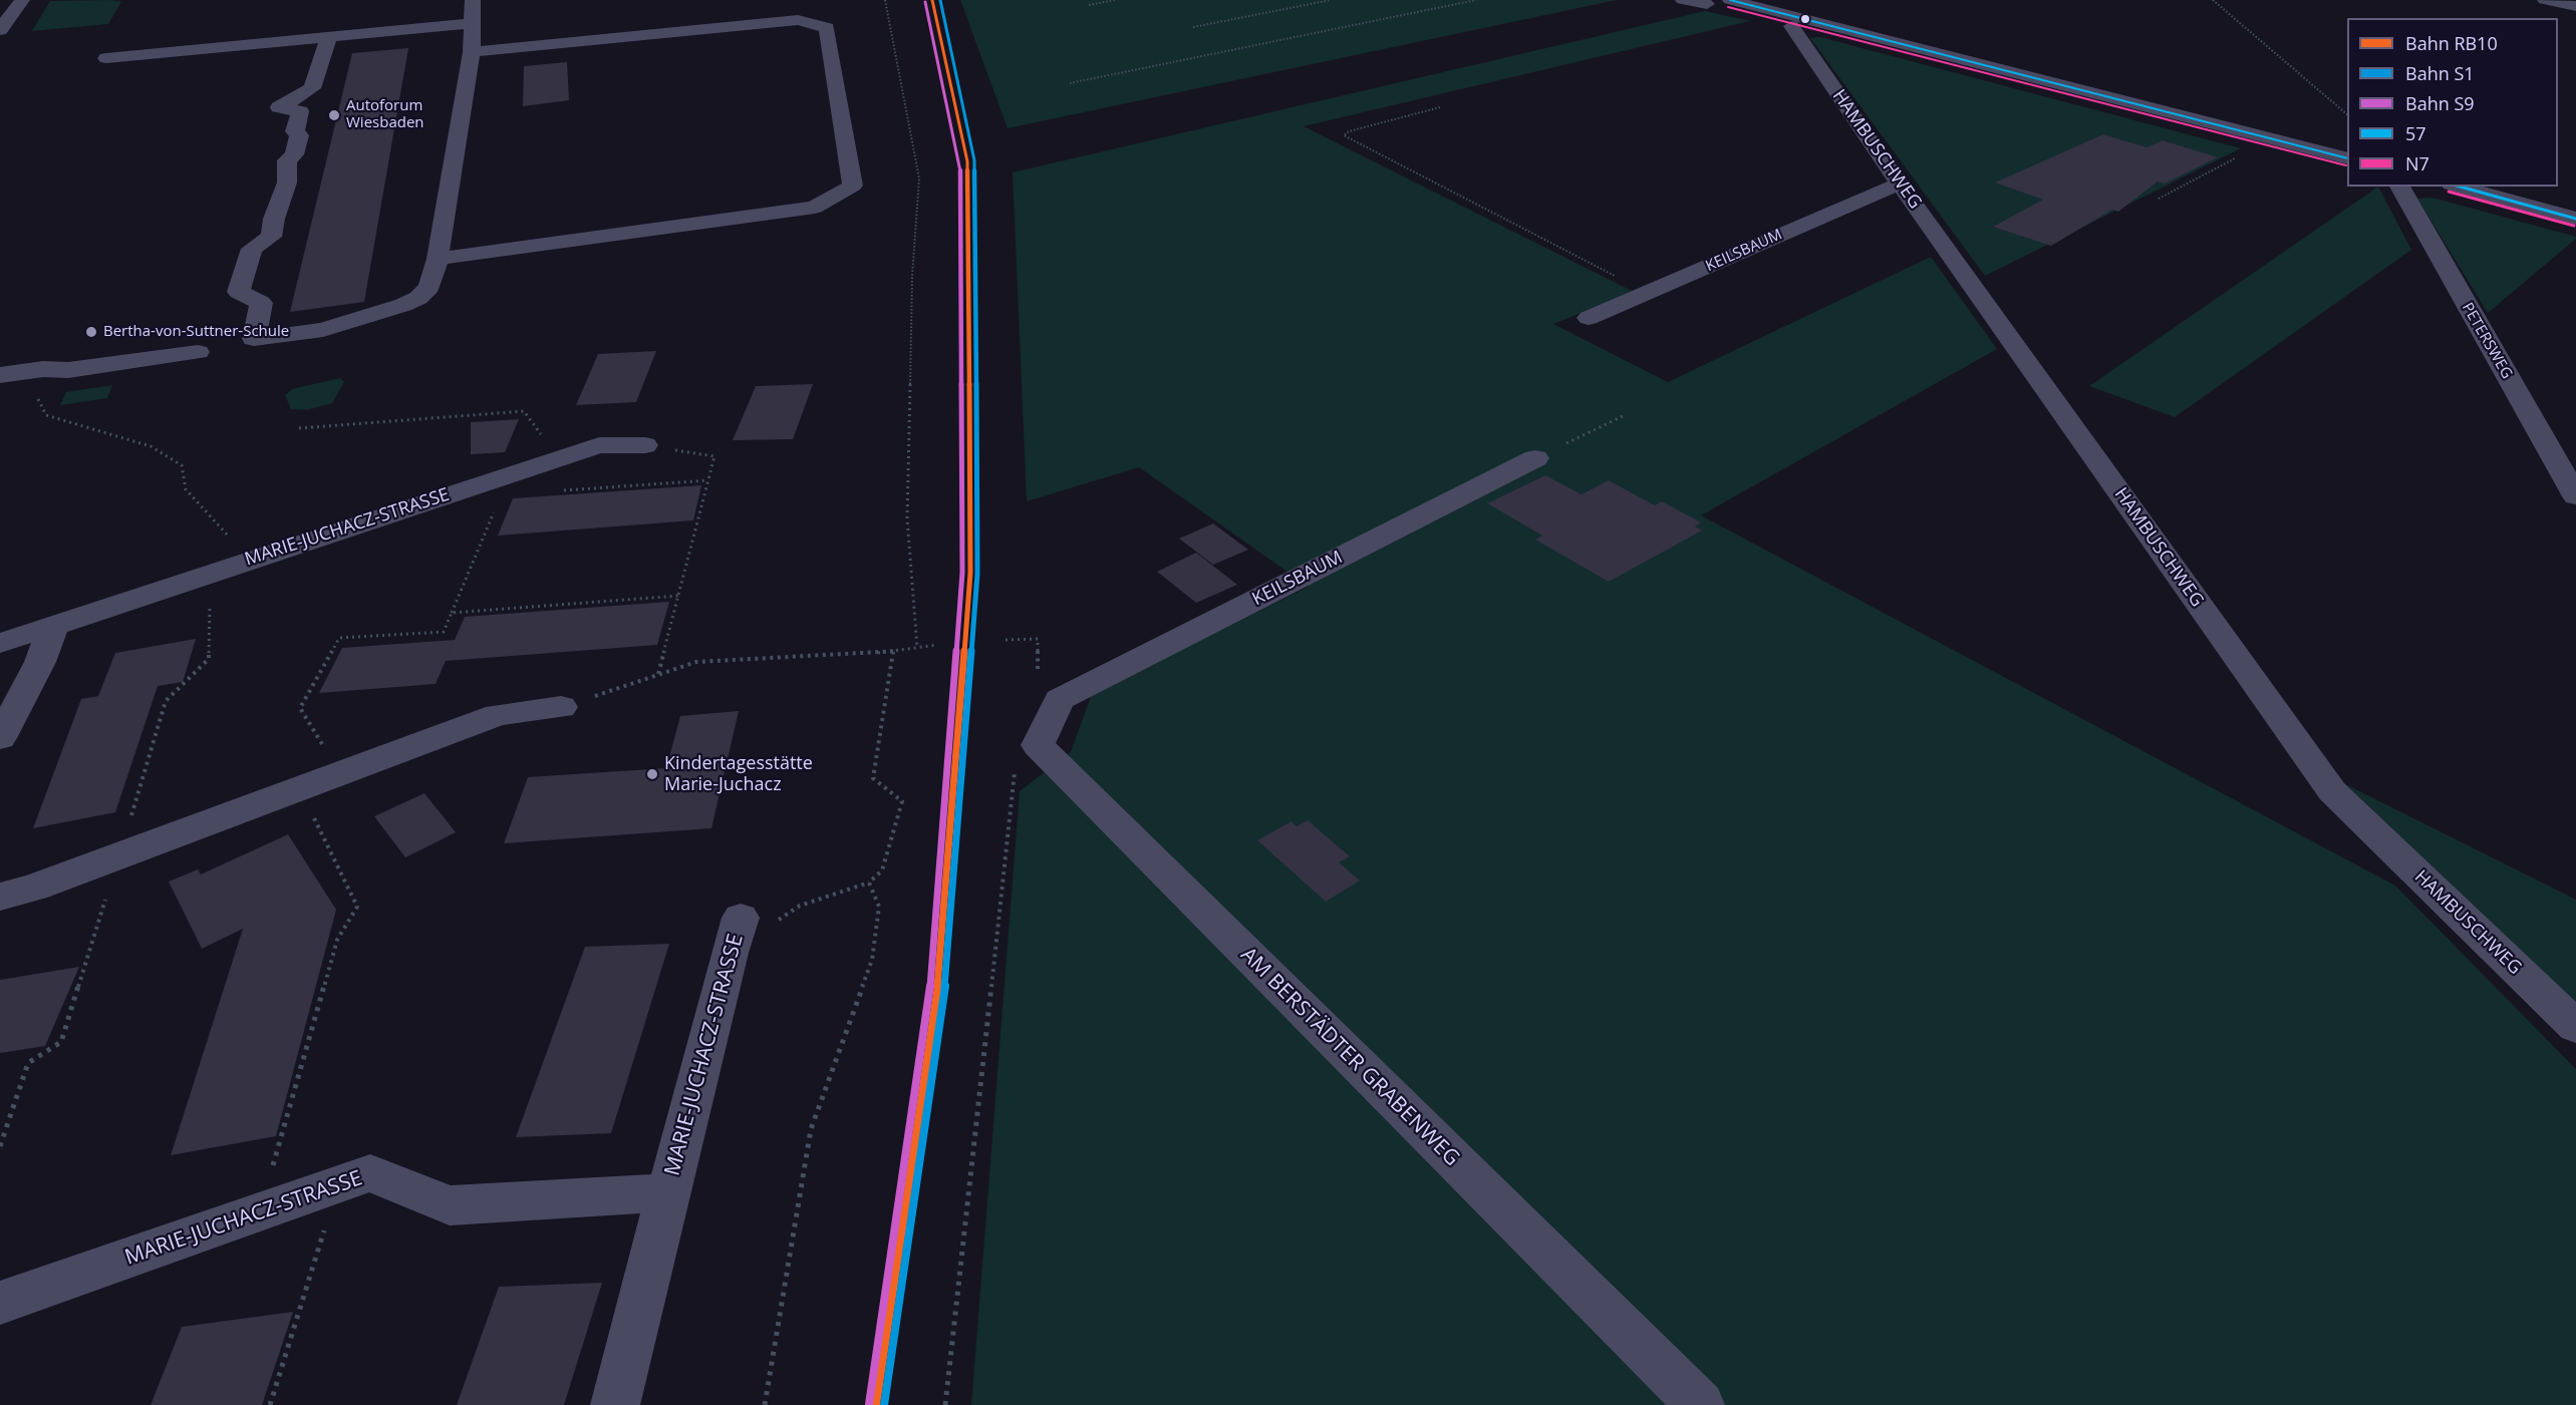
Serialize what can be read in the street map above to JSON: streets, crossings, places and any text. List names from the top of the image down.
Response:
{
  "streets": {
    "street": [
      "HAMBUSCHWEG",
      "KEILSBAUM",
      "PETERSWEG",
      "MARIE-JUCHACZ-STRASSE",
      "AM BERSTÄDTER GRABENWEG"
    ]
  },
  "crossings": [
    ["HAMBUSCHWEG", "KEILSBAUM"],
    ["KEILSBAUM", "AM BERSTÄDTER GRABENWEG"]
  ],
  "places": ["Autoforum Wiesbaden", "Bertha-von-Suttner-Schule", "Kindertagesstätte Marie-Juchacz"],
  "lines": [
    "rail line RB10",
    "rail line S1",
    "transit line 57",
    "rail line S9",
    "transit line N7"
  ],
  "legend": [
    "Bahn RB10",
    "Bahn S1",
    "Bahn S9",
    "57",
    "N7"
  ]
}
